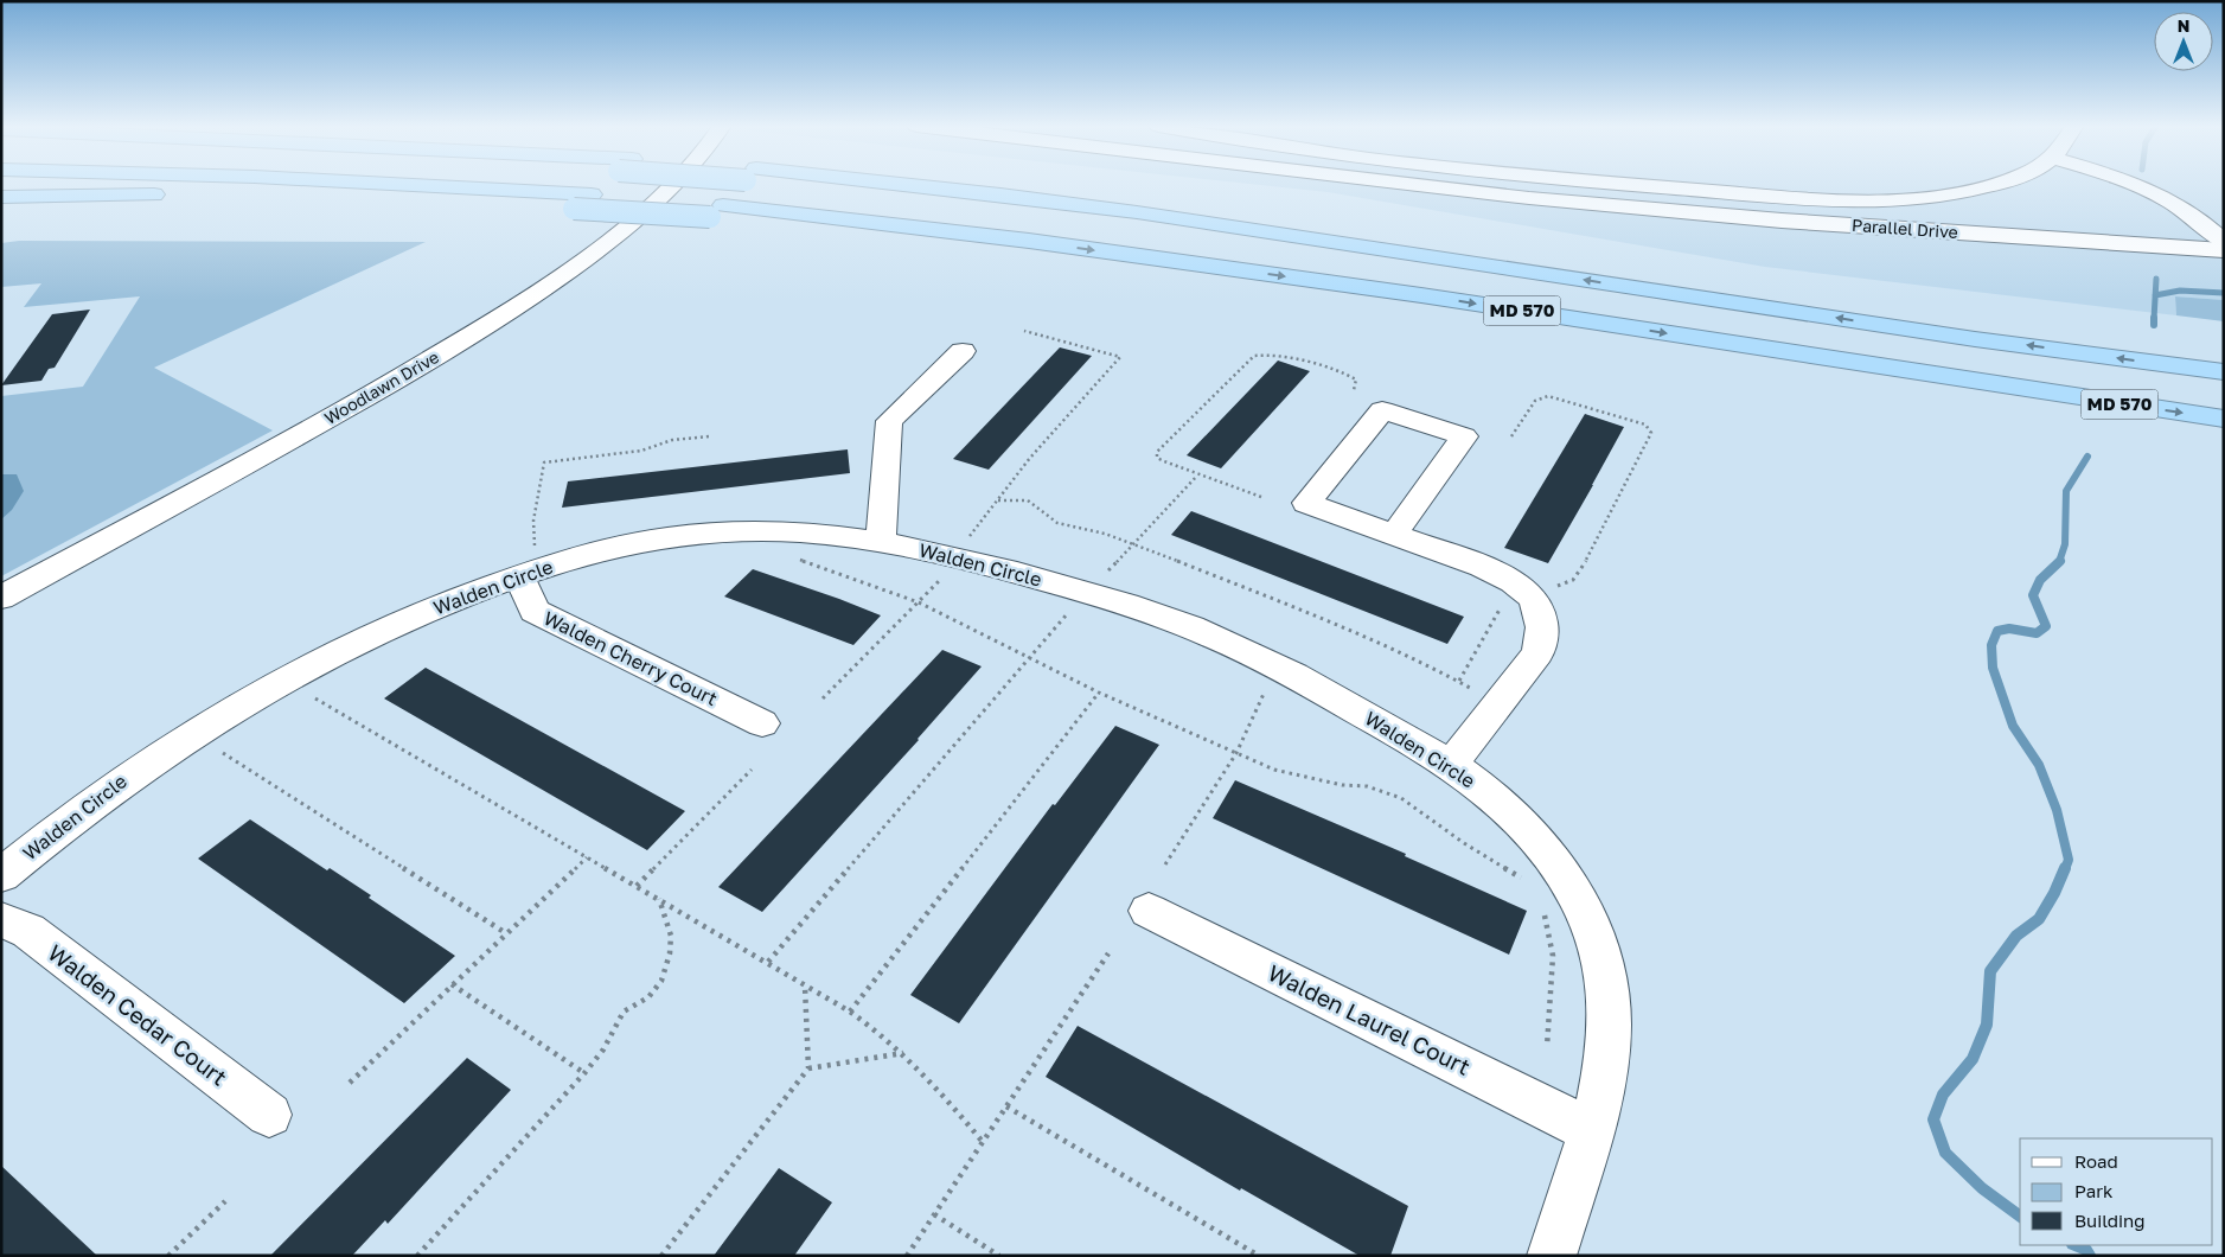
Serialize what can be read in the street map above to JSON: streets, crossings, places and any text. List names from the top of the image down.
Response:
{
  "streets": {
    "highway": ["MD 570"],
    "street": [
      "Parallel Drive",
      "Woodlawn Drive",
      "Walden Circle",
      "Walden Cherry Court",
      "Walden Cedar Court",
      "Walden Laurel Court"
    ]
  },
  "crossings": [
    ["Walden Circle", "Walden Cherry Court"],
    ["Walden Circle", "Walden Laurel Court"]
  ],
  "legend": ["Road", "Park", "Building"],
  "north": "top"
}
